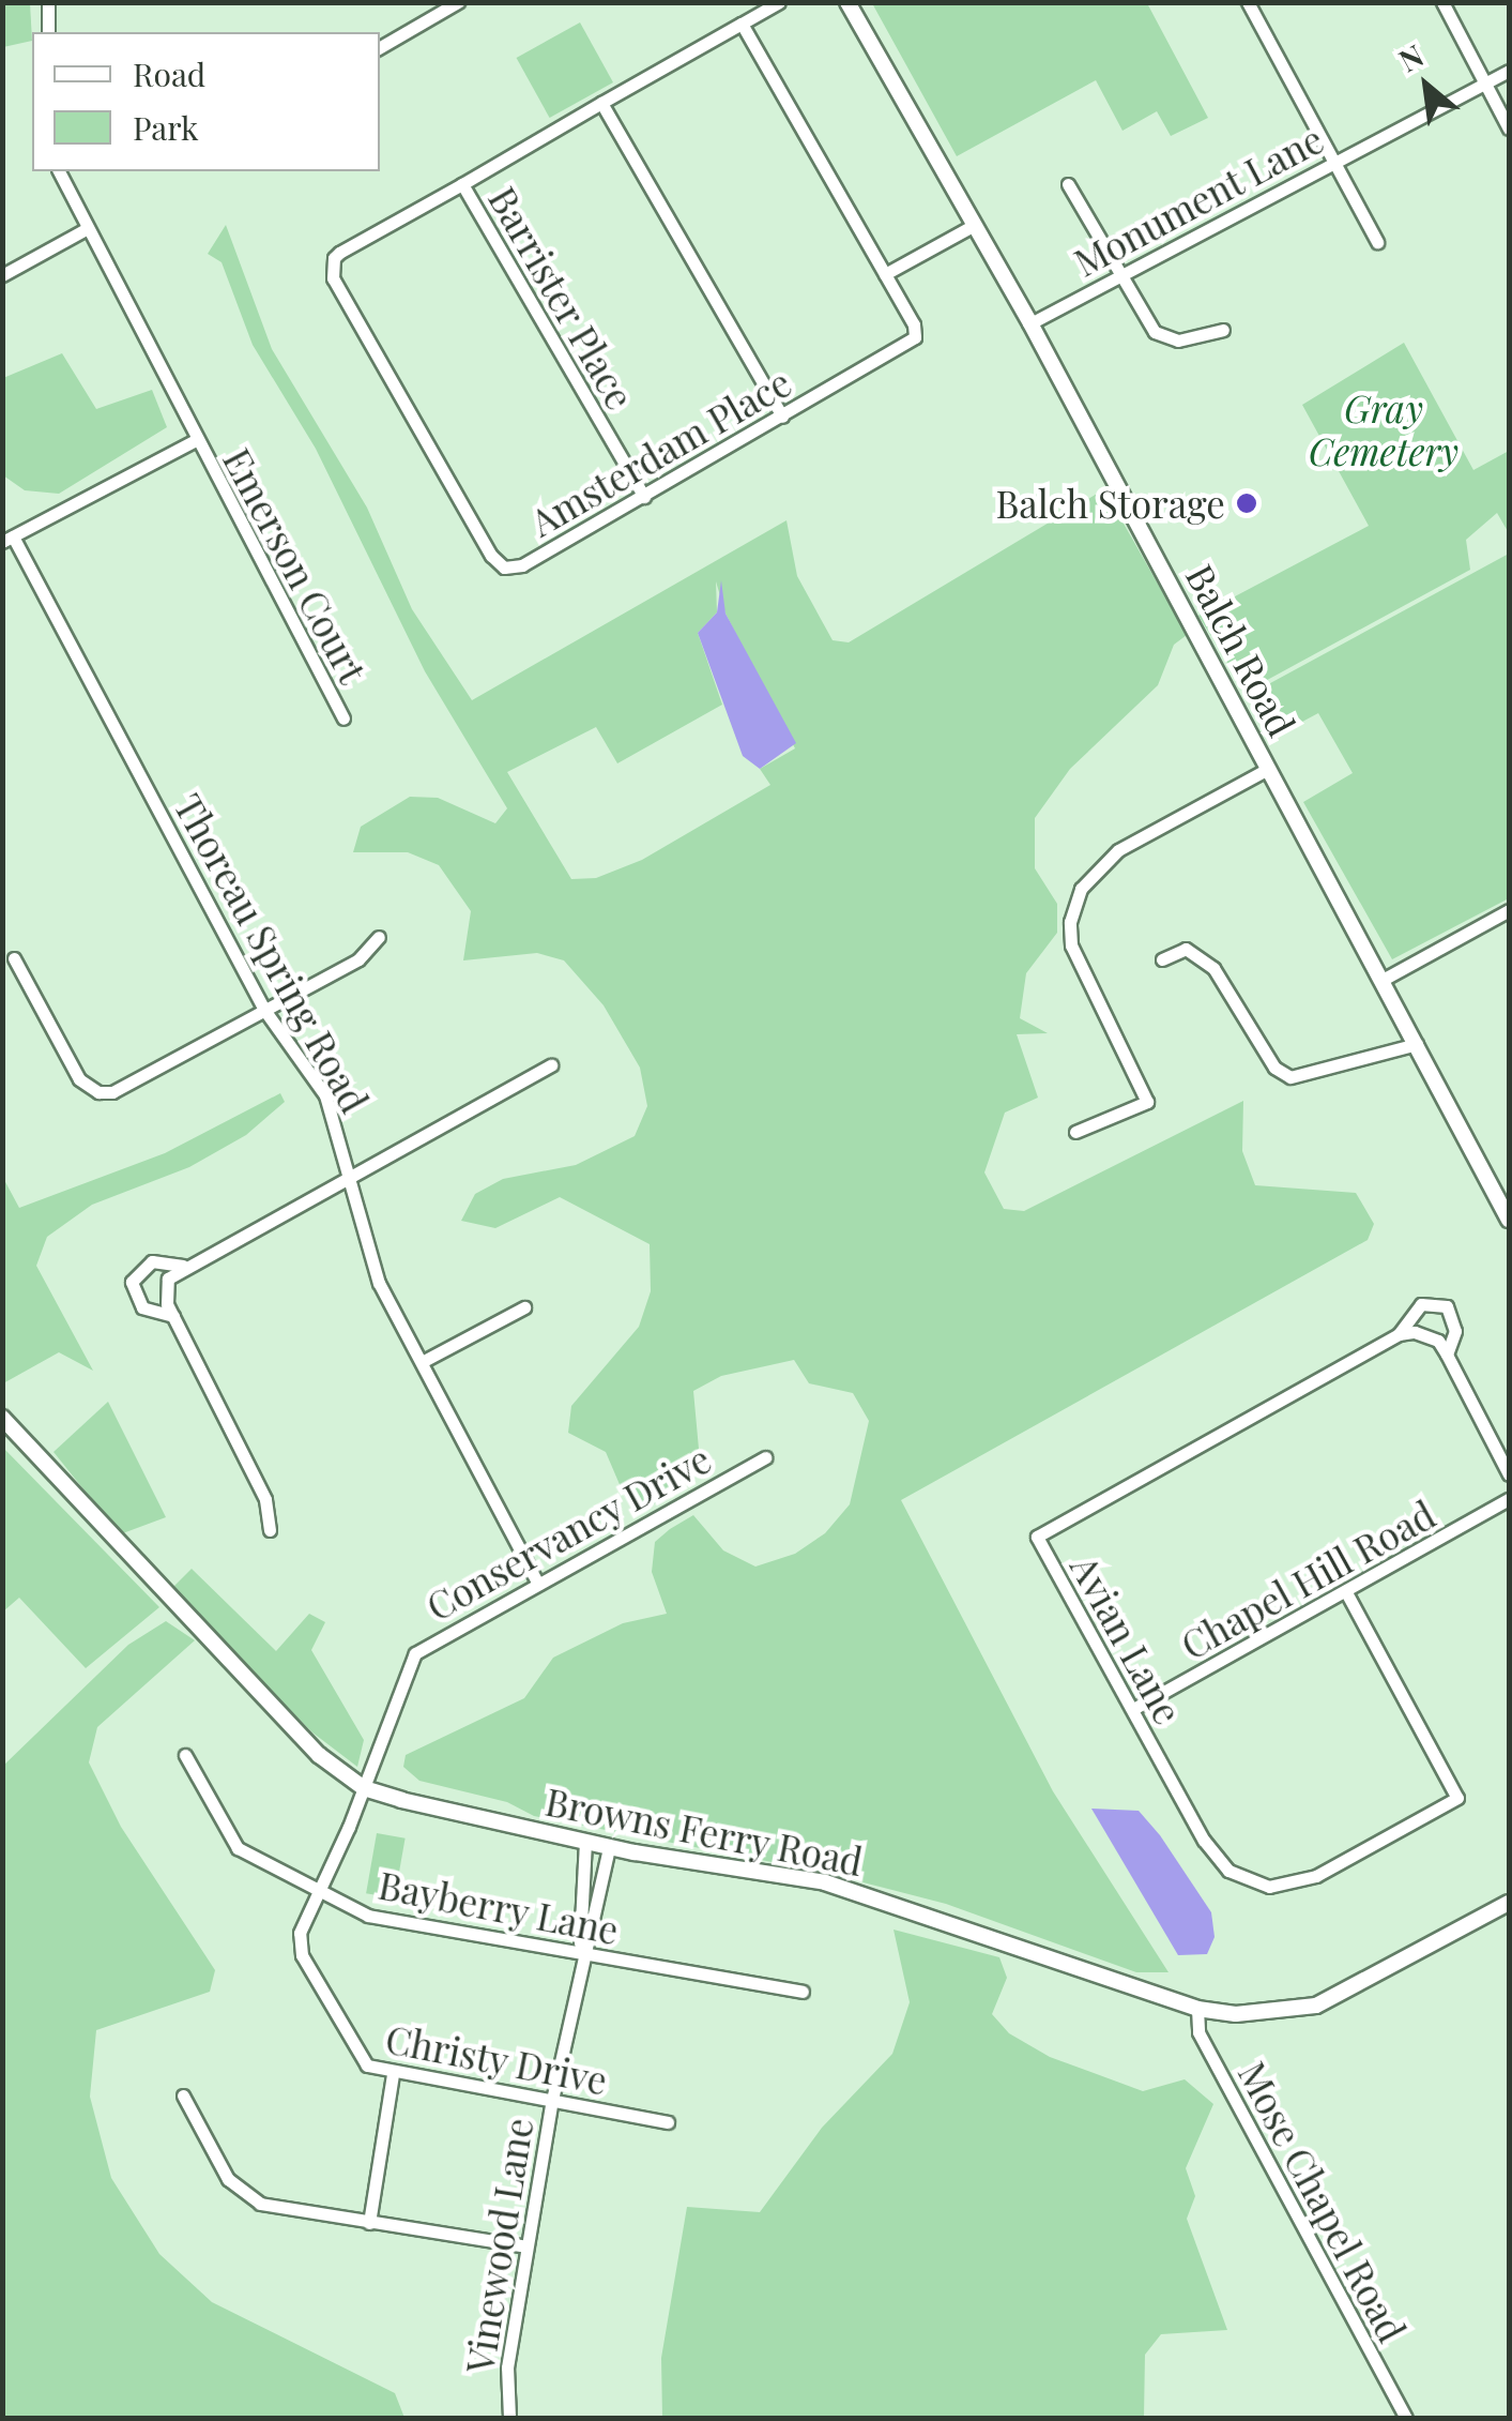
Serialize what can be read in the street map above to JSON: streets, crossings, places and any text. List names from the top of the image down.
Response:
{
  "streets": {
    "street": [
      "Monument Lane",
      "Barrister Place",
      "Amsterdam Place",
      "Emerson Court",
      "Balch Road",
      "Thoreau Spring Road",
      "Conservancy Drive",
      "Chapel Hill Road",
      "Avian Lane",
      "Browns Ferry Road",
      "Bayberry Lane",
      "Christy Drive",
      "Mose Chapel Road",
      "Vinewood Lane"
    ]
  },
  "crossings": [
    ["Monument Lane", "Balch Road"],
    ["Barrister Place", "Amsterdam Place"],
    ["Thoreau Spring Road", "Conservancy Drive"],
    ["Conservancy Drive", "Browns Ferry Road"],
    ["Conservancy Drive", "Christy Drive"],
    ["Chapel Hill Road", "Avian Lane"],
    ["Browns Ferry Road", "Christy Drive"],
    ["Browns Ferry Road", "Mose Chapel Road"],
    ["Browns Ferry Road", "Vinewood Lane"],
    ["Bayberry Lane", "Christy Drive"],
    ["Bayberry Lane", "Vinewood Lane"],
    ["Christy Drive", "Vinewood Lane"]
  ],
  "parks": ["Gray Cemetery"],
  "places": ["Balch Storage"],
  "legend": ["Road", "Park"],
  "north": "top left"
}
